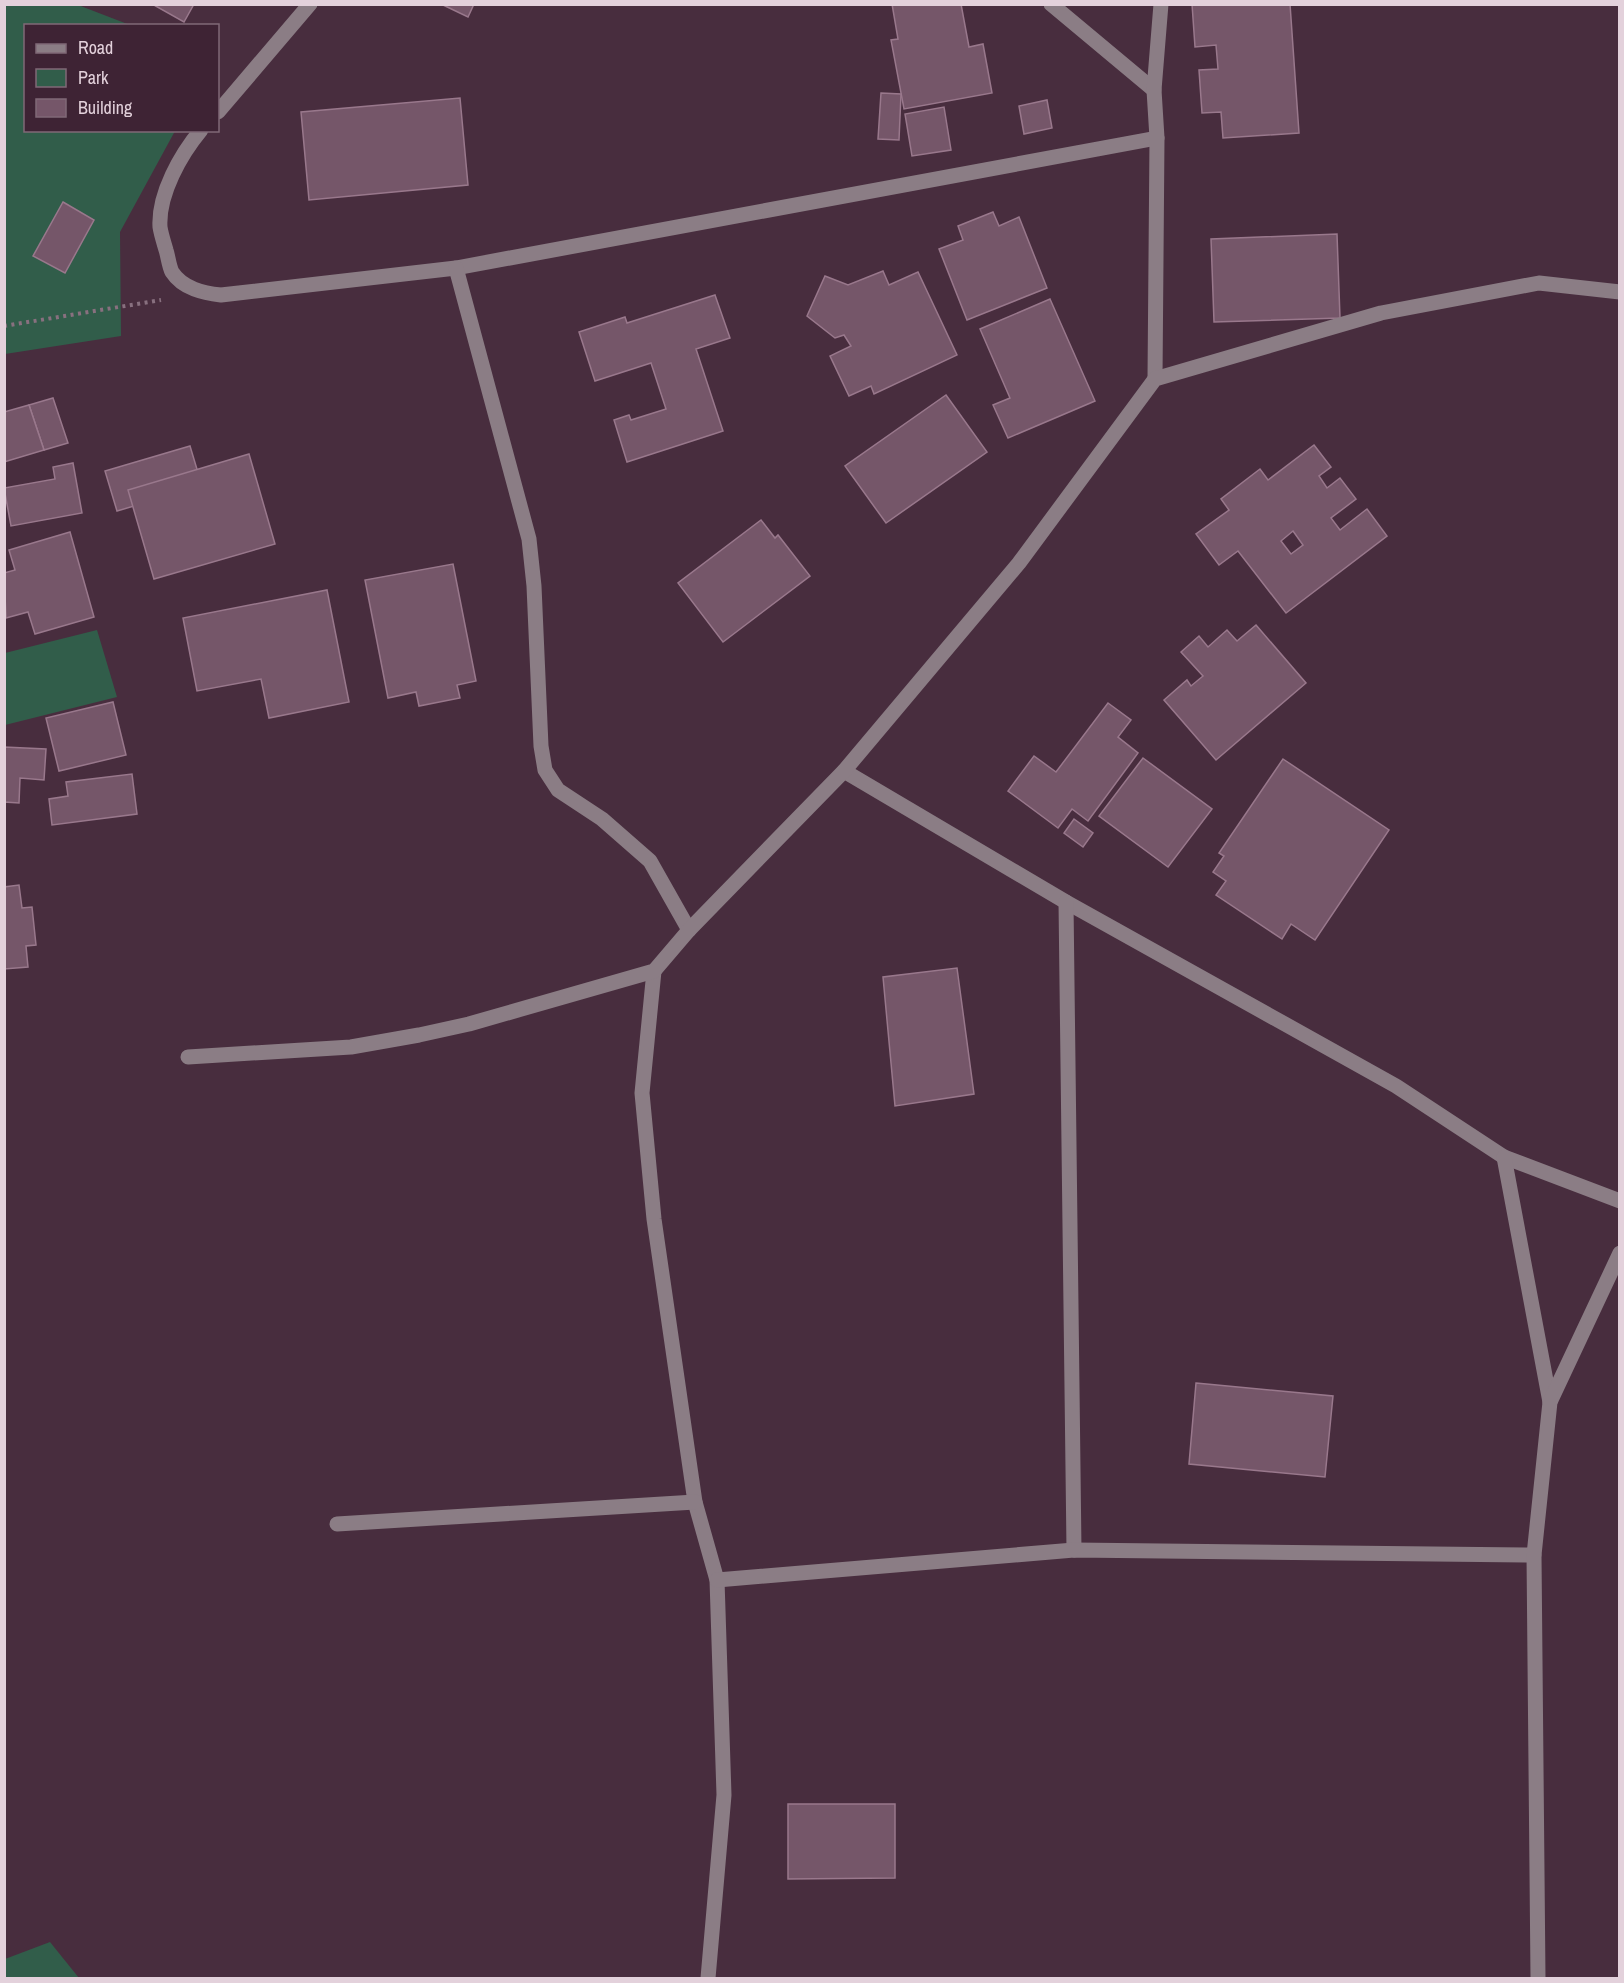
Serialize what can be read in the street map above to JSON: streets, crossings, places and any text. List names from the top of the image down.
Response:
{
  "legend": ["Road", "Park", "Building"]
}
